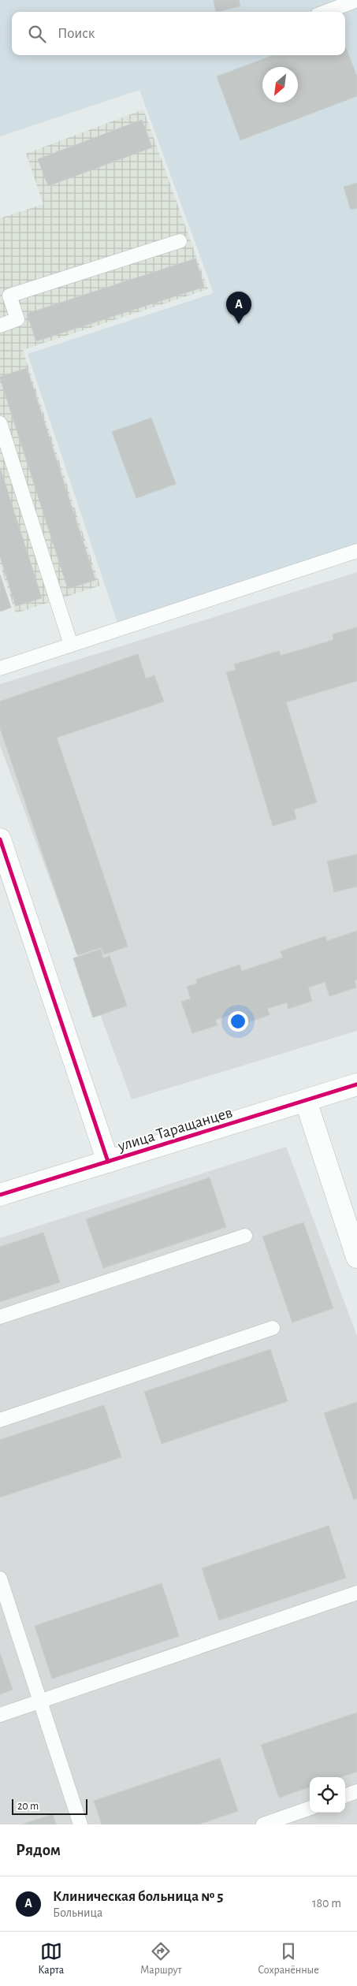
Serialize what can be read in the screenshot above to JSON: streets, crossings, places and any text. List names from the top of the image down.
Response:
{
  "streets": {
    "street": ["улица Таращанцев"]
  },
  "scale_bar": "20 m",
  "north": "bottom left",
  "page": {
    "search": "Поиск",
    "pins": "A",
    "scale": "20 m",
    "heading": "Рядом",
    "list": [
      {
        "mark": "A",
        "name": "Клиническая больница № 5",
        "note": "Больница",
        "value": "180 m"
      }
    ],
    "nav": ["Карта", "Маршрут", "Сохранённые"]
  }
}
